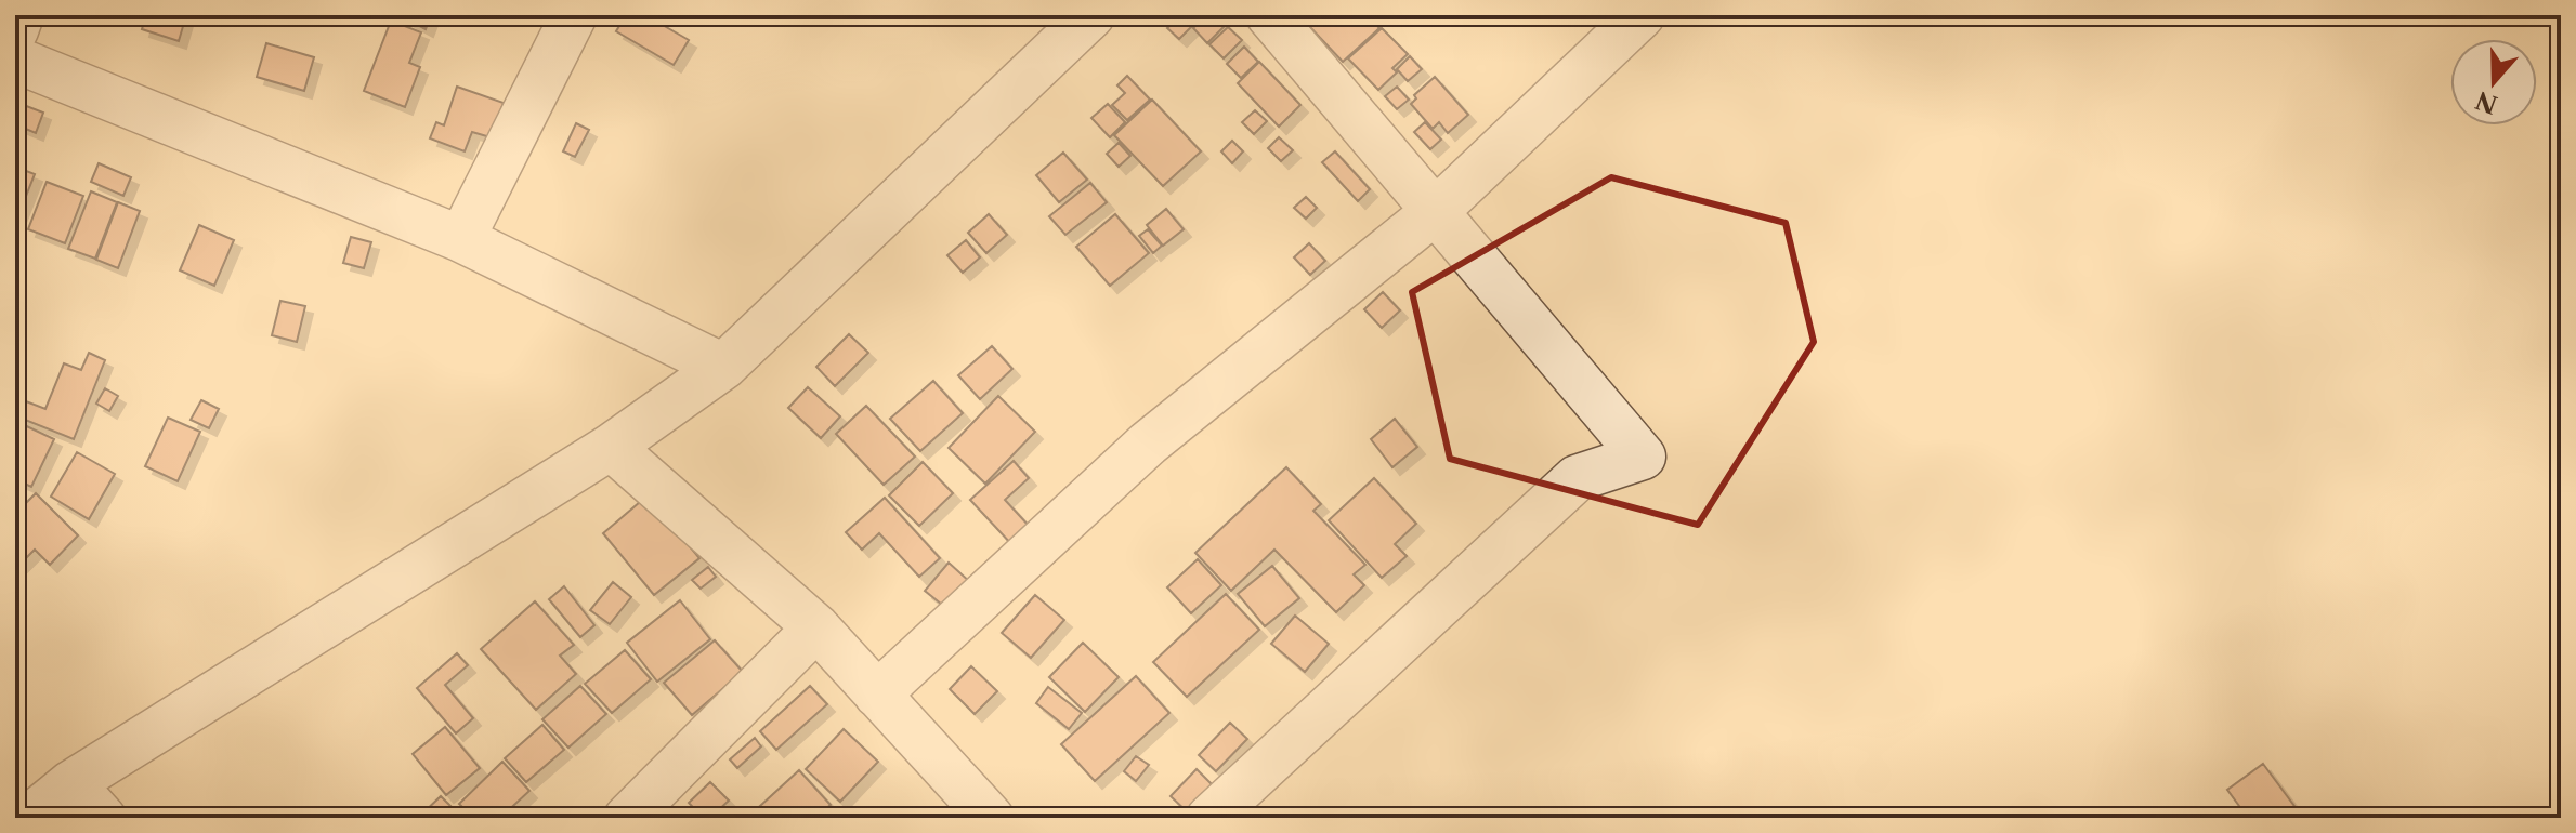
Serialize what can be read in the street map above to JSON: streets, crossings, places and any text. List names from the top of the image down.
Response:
{
  "north": "bottom"
}
